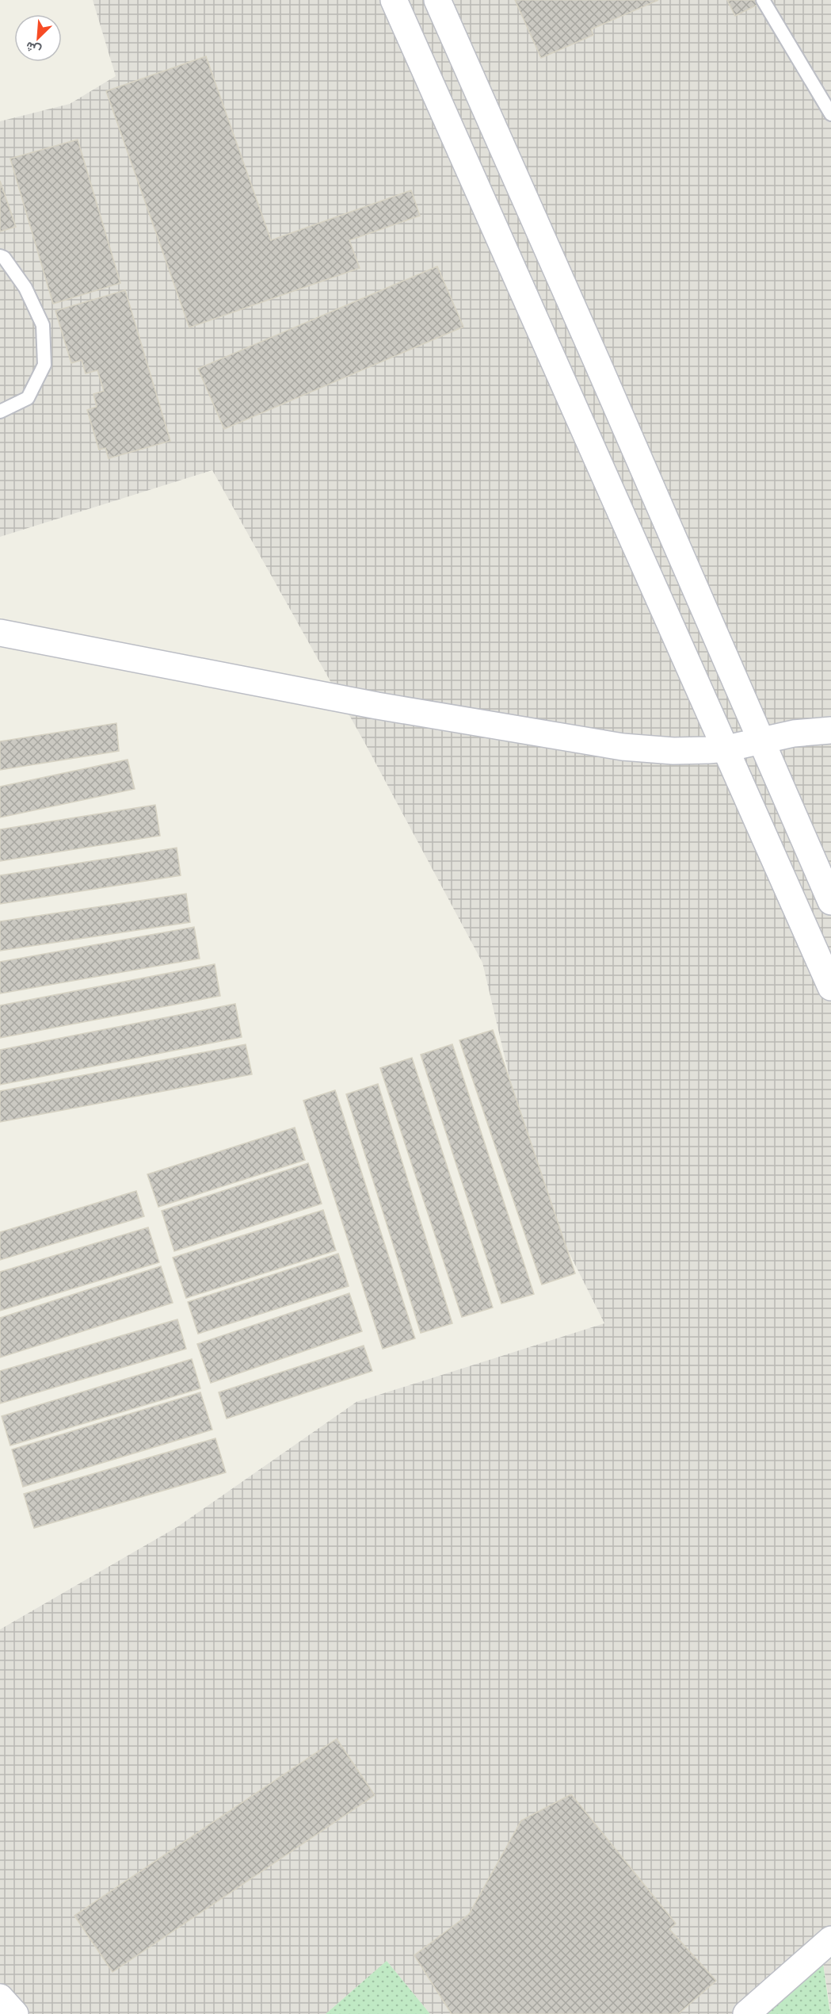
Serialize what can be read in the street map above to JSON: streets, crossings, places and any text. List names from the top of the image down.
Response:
{
  "north": "bottom left"
}
